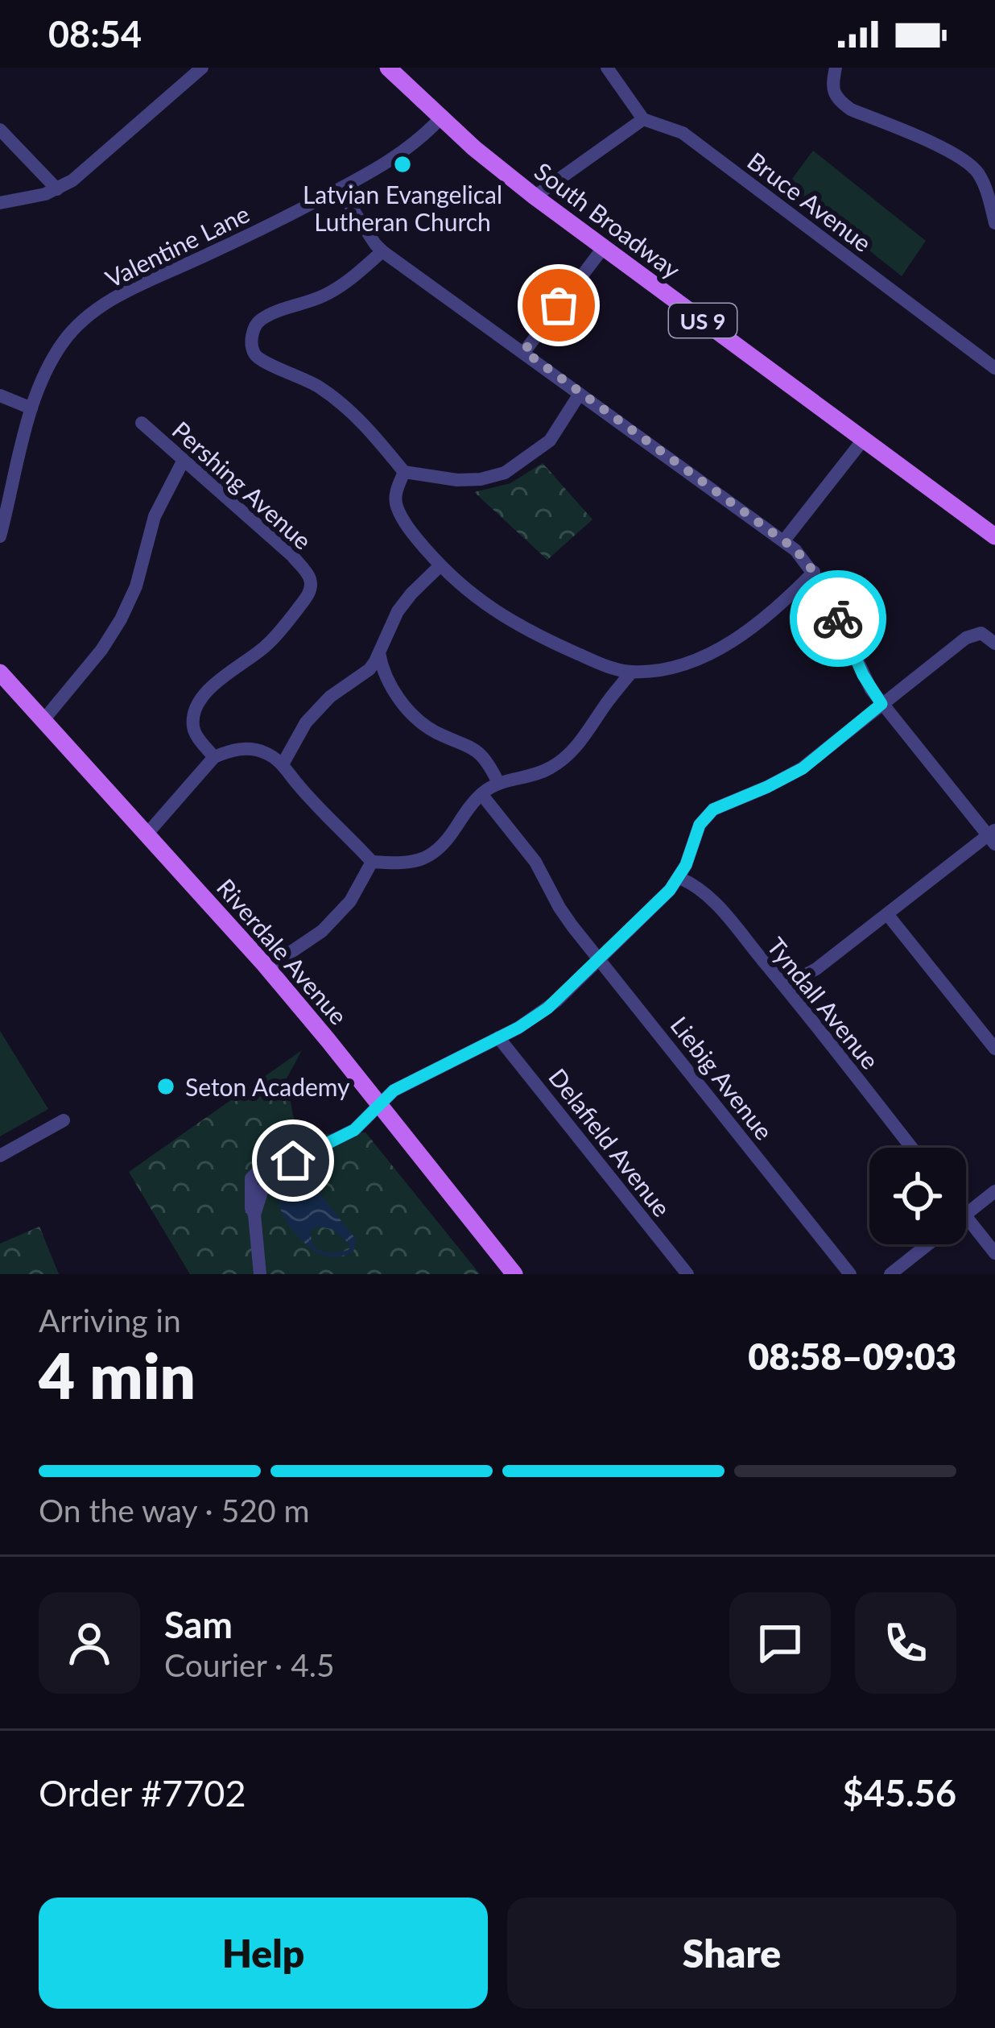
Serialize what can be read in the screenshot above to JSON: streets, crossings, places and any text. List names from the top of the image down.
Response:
{
  "streets": {
    "main road": ["South Broadway", "US 9", "Riverdale Avenue"],
    "street": [
      "Bruce Avenue",
      "Valentine Lane",
      "Pershing Avenue",
      "Tyndall Avenue",
      "Liebig Avenue",
      "Delafield Avenue"
    ]
  },
  "crossings": [
    ["South Broadway", "Valentine Lane"]
  ],
  "places": ["Latvian Evangelical Lutheran Church", "Seton Academy"],
  "page": {
    "status": "08:54",
    "heading": ["4 min", "Arriving in", "08:58–09:03"],
    "panel": [
      "Sam",
      "Courier · 4.5",
      "Order #7702",
      "$45.56"
    ],
    "bar": "On the way · 520 m",
    "buttons": ["Help", "Share"]
  }
}
